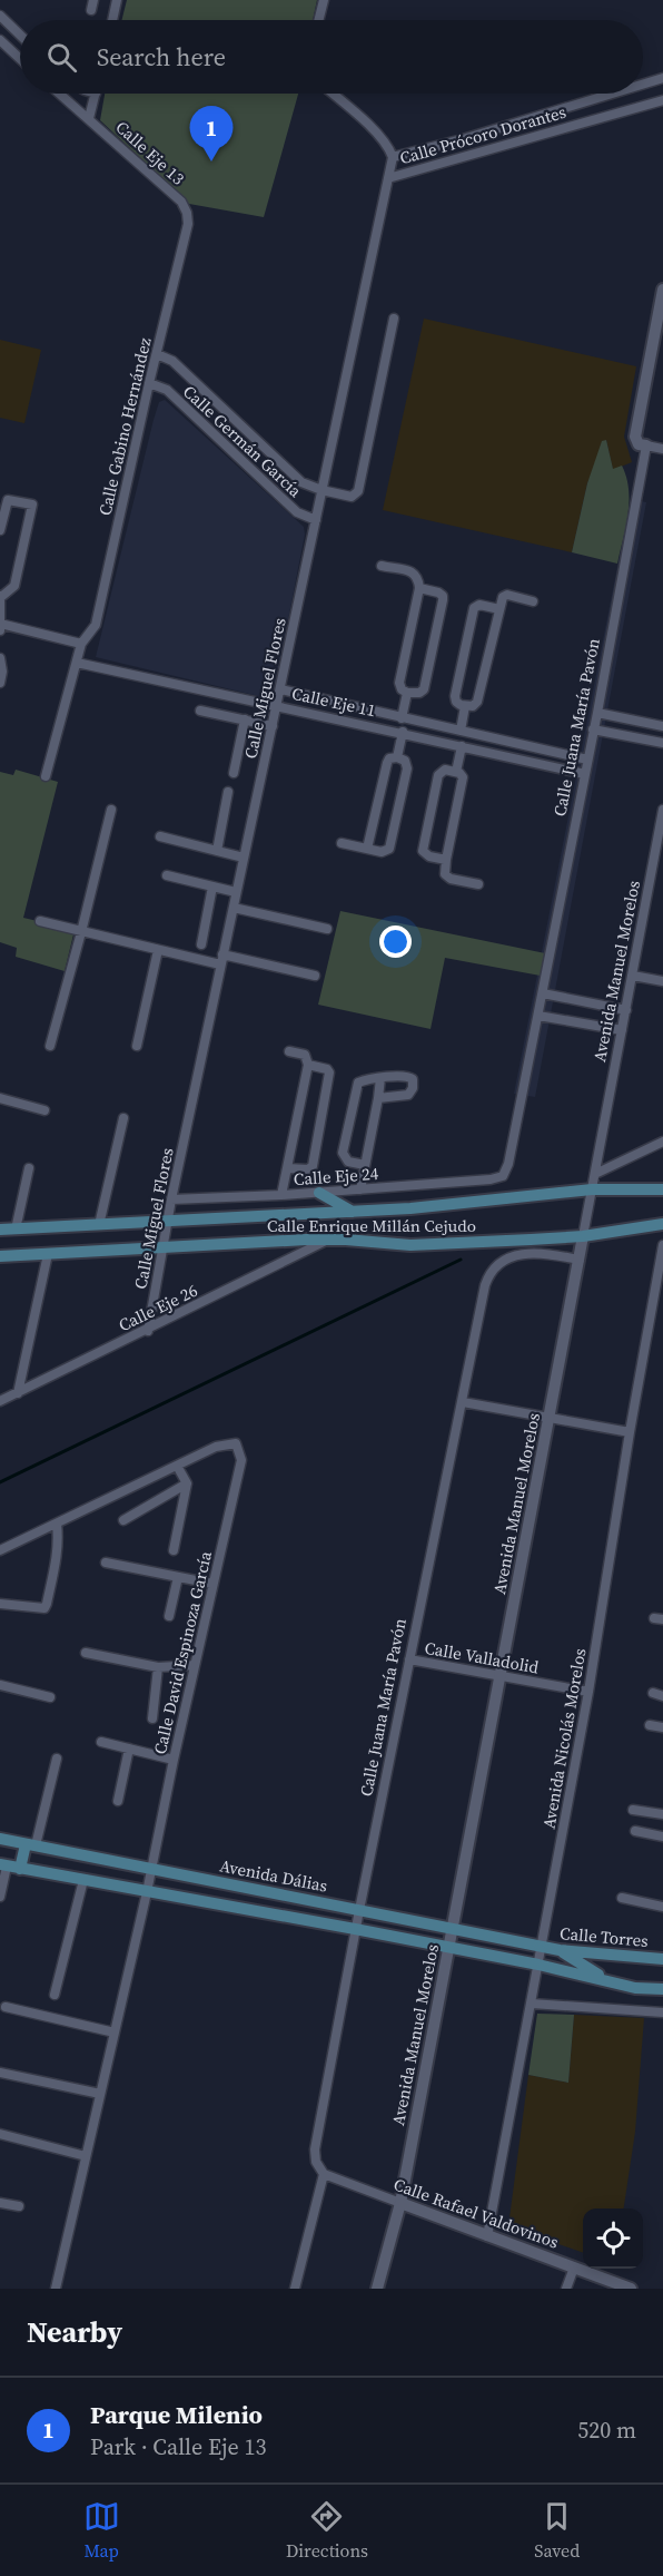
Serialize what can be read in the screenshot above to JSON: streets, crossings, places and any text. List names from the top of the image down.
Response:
{
  "streets": {
    "main road": ["Calle Enrique Millán Cejudo", "Avenida Dálias", "Calle Torres"],
    "street": [
      "Calle Prócoro Dorantes",
      "Calle Eje 13",
      "Calle Gabino Hernández",
      "Calle Germán García",
      "Calle Miguel Flores",
      "Calle Eje 11",
      "Calle Juana María Pavón",
      "Avenida Manuel Morelos",
      "Calle Eje 24",
      "Calle Eje 26",
      "Calle David Espinoza García",
      "Calle Valladolid",
      "Avenida Nicolás Morelos",
      "Calle Rafael Valdovinos"
    ]
  },
  "crossings": [
    ["Calle Prócoro Dorantes", "Calle Miguel Flores"],
    ["Calle Eje 13", "Calle Gabino Hernández"],
    ["Calle Gabino Hernández", "Calle Germán García"],
    ["Calle Gabino Hernández", "Calle Eje 11"],
    ["Calle Germán García", "Calle Miguel Flores"],
    ["Calle Miguel Flores", "Calle Eje 11"],
    ["Calle Miguel Flores", "Calle Eje 24"],
    ["Calle Miguel Flores", "Calle Enrique Millán Cejudo"],
    ["Calle Miguel Flores", "Calle Eje 26"],
    ["Calle Eje 11", "Calle Juana María Pavón"],
    ["Calle Juana María Pavón", "Avenida Manuel Morelos"],
    ["Calle Juana María Pavón", "Calle Eje 24"],
    ["Calle Juana María Pavón", "Calle Valladolid"],
    ["Calle Juana María Pavón", "Avenida Dálias"],
    ["Calle Juana María Pavón", "Calle Rafael Valdovinos"],
    ["Avenida Manuel Morelos", "Calle Enrique Millán Cejudo"],
    ["Avenida Manuel Morelos", "Calle Valladolid"],
    ["Avenida Manuel Morelos", "Avenida Dálias"],
    ["Avenida Manuel Morelos", "Calle Rafael Valdovinos"],
    ["Calle Enrique Millán Cejudo", "Calle Eje 26"],
    ["Calle David Espinoza García", "Avenida Dálias"],
    ["Calle Valladolid", "Avenida Nicolás Morelos"],
    ["Avenida Nicolás Morelos", "Avenida Dálias"],
    ["Avenida Nicolás Morelos", "Calle Torres"],
    ["Avenida Nicolás Morelos", "Calle Rafael Valdovinos"],
    ["Avenida Dálias", "Calle Torres"]
  ],
  "page": {
    "search": "Search here",
    "pins": "1",
    "heading": "Nearby",
    "list": [
      {
        "mark": "1",
        "name": "Parque Milenio",
        "note": "Park · Calle Eje 13",
        "value": "520 m"
      }
    ],
    "nav": ["Map", "Directions", "Saved"]
  }
}
